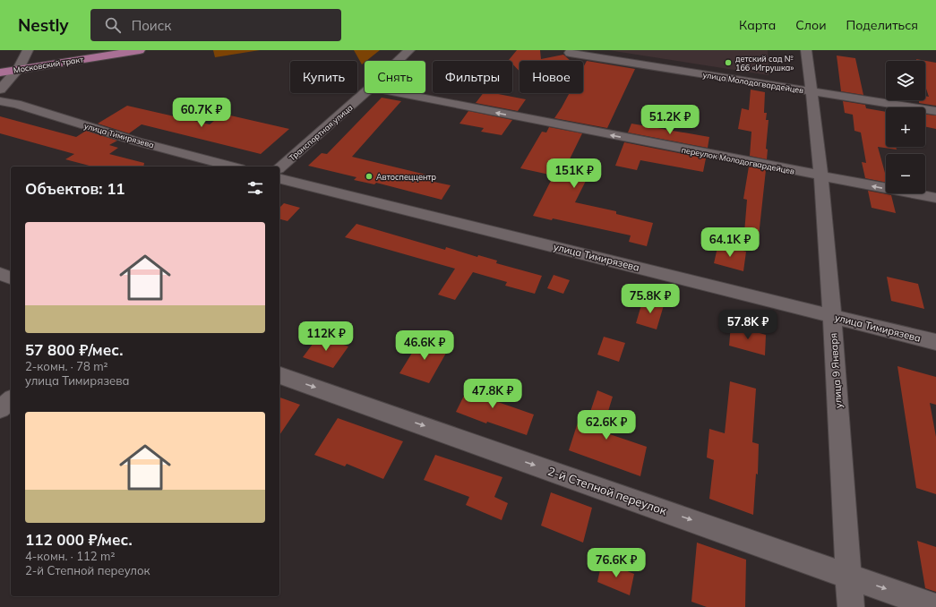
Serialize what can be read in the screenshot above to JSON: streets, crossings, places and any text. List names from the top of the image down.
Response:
{
  "streets": {
    "main road": ["Московский тракт"],
    "street": [
      "улица Молодогвардейцев",
      "Транспортная улица",
      "улица Тимирязева",
      "переулок Молодогвардейцев",
      "улица 9 Января",
      "2-й Степной переулок"
    ]
  },
  "crossings": [
    ["улица Молодогвардейцев", "улица 9 Января"],
    ["улица Тимирязева", "улица 9 Января"],
    ["переулок Молодогвардейцев", "улица 9 Января"],
    ["улица 9 Января", "2-й Степной переулок"]
  ],
  "one_way": ["переулок Молодогвардейцев", "2-й Степной переулок"],
  "places": ["детский сад № 166 «Игрушка»", "Автоспеццентр"],
  "page": {
    "header": "Nestly",
    "search": "Поиск",
    "nav": ["Карта", "Слои", "Поделиться"],
    "map_buttons": ["+", "−"],
    "chip": [
      "Купить",
      "Снять",
      "Фильтры",
      "Новое"
    ],
    "price": [
      "60.7K ₽",
      "51.2K ₽",
      "151K ₽",
      "64.1K ₽",
      "75.8K ₽",
      "57.8K ₽",
      "112K ₽",
      "46.6K ₽",
      "47.8K ₽",
      "62.6K ₽",
      "76.6K ₽"
    ],
    "heading": "Объектов: 11",
    "list": [
      {
        "name": "57 800 ₽/мес.",
        "note": "2-комн. · 78 m² · улица Тимирязева"
      },
      {
        "name": "112 000 ₽/мес.",
        "note": "4-комн. · 112 m² · 2-й Степной переулок"
      }
    ]
  }
}
